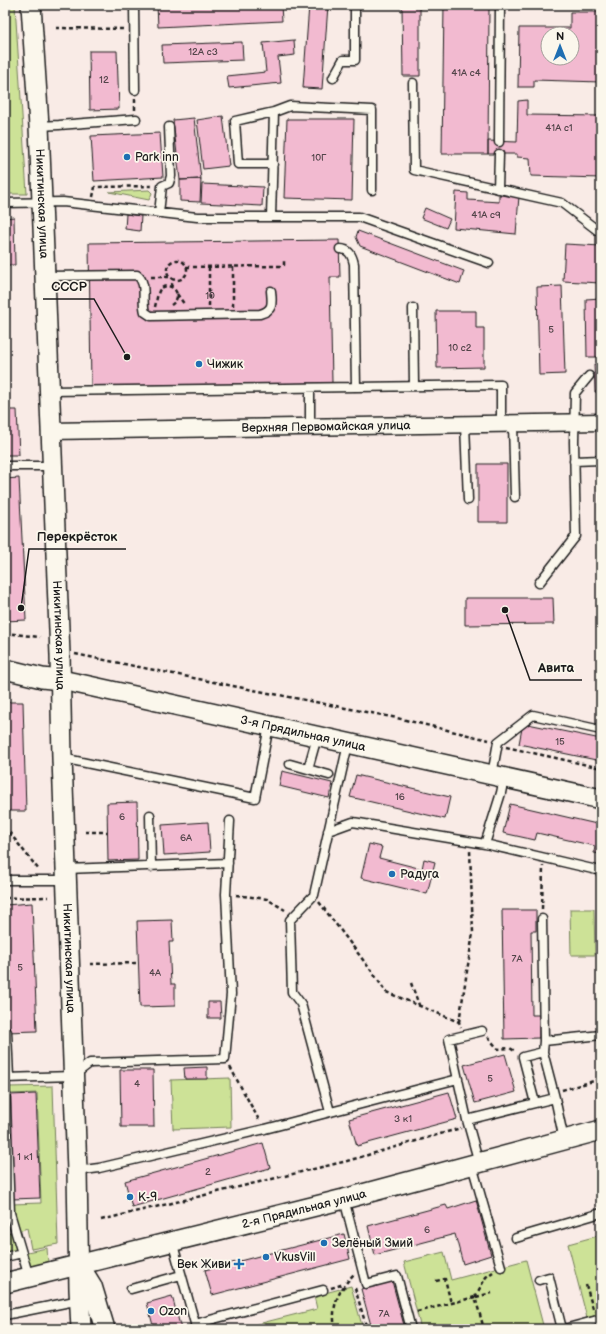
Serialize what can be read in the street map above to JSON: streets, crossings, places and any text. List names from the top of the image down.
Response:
{
  "streets": {
    "street": [
      "Никитинская улица",
      "Верхняя Первомайская улица",
      "3-я Прядильная улица",
      "2-я Прядильная улица"
    ]
  },
  "crossings": [
    ["Никитинская улица", "Верхняя Первомайская улица"],
    ["Никитинская улица", "3-я Прядильная улица"],
    ["Никитинская улица", "2-я Прядильная улица"]
  ],
  "places": {
    "other": [
      "Park inn",
      "СССР",
      "Чижик",
      "Перекрёсток",
      "Авита",
      "Радуга",
      "К-9",
      "Зелёный Змий",
      "VkusVill",
      "Ozon"
    ],
    "health": ["Век Живи"]
  },
  "house_numbers": [
    "12А с3",
    "41А с4",
    "12",
    "41А с1",
    "10Г",
    "41А с9",
    "10",
    "5",
    "10 с2",
    "15",
    "16",
    "6",
    "6А",
    "7А",
    "5",
    "4А",
    "5",
    "4",
    "3 к1",
    "1 к1",
    "2",
    "6",
    "7А"
  ],
  "north": "top"
}
